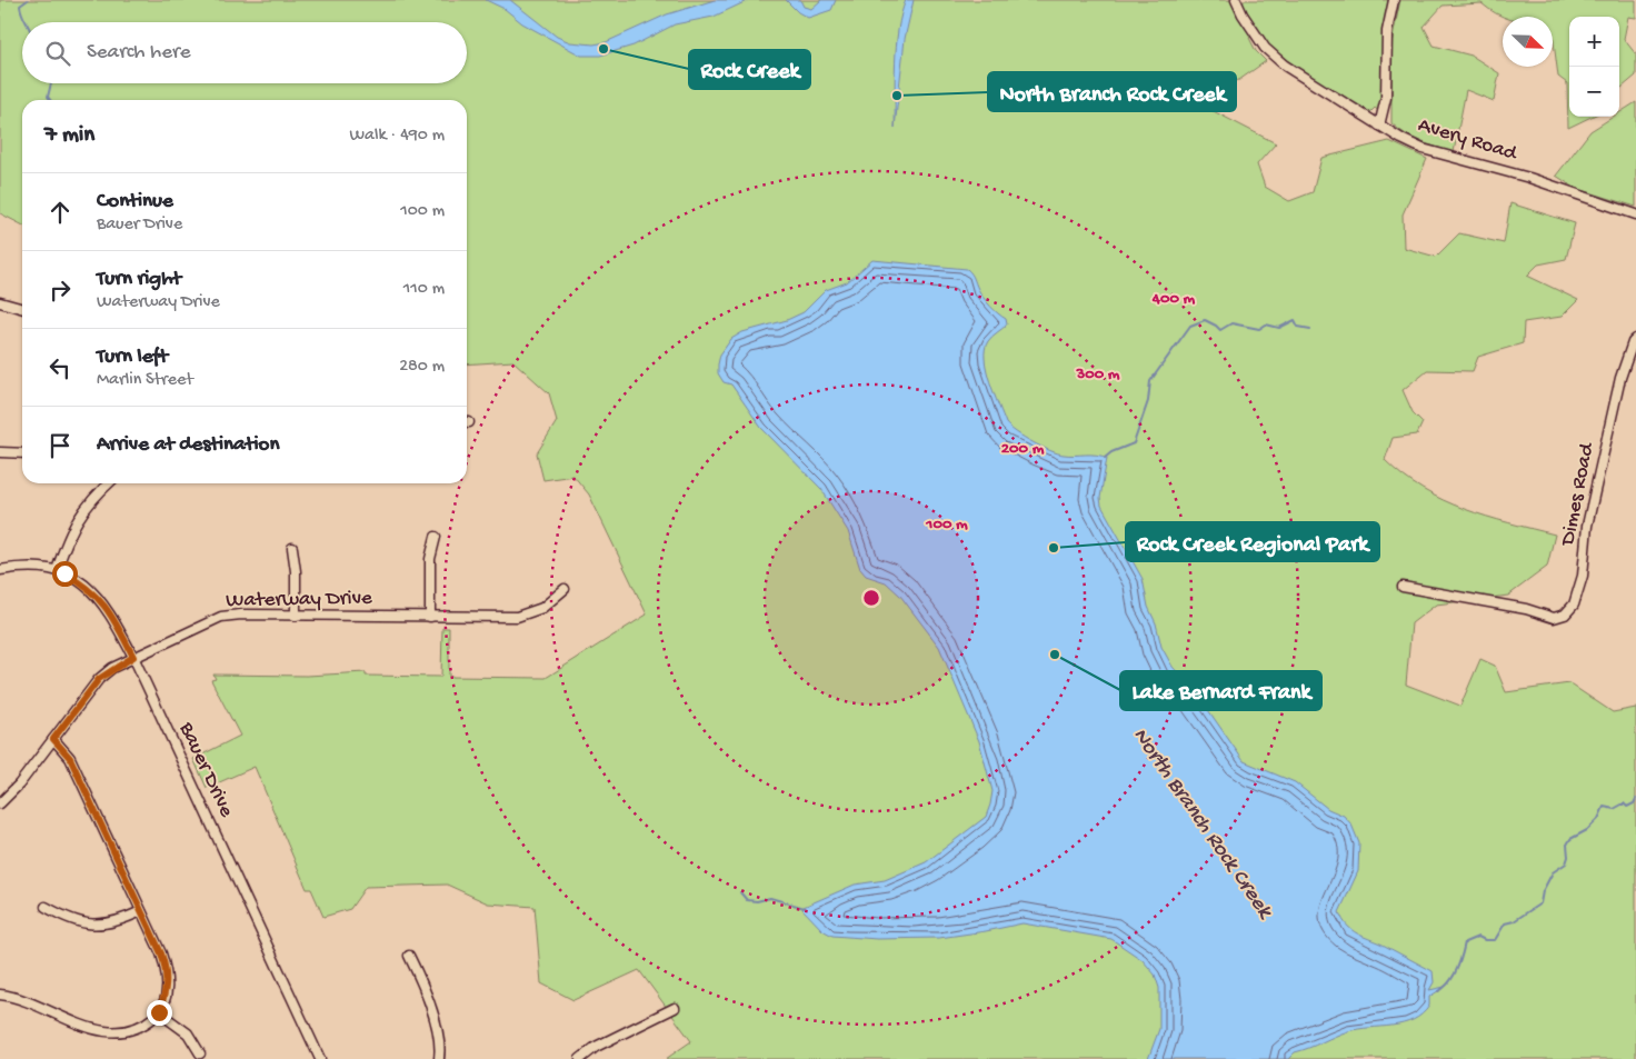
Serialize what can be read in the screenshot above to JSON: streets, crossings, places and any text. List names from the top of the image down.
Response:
{
  "streets": {
    "street": [
      "Avery Road",
      "Dimes Road",
      "Waterway Drive",
      "Bauer Drive"
    ]
  },
  "crossings": [
    ["Waterway Drive", "Bauer Drive"]
  ],
  "water": ["North Branch Rock Creek"],
  "places": [
    "Rock Creek",
    "North Branch Rock Creek",
    "Rock Creek Regional Park",
    "Lake Bernard Frank"
  ],
  "north": "bottom right",
  "page": {
    "map_buttons": ["+", "−"],
    "search": "Search here",
    "heading": ["7 min", "Walk · 490 m"],
    "list": [
      ["Continue", "Bauer Drive", "100 m"],
      ["Turn right", "Waterway Drive", "110 m"],
      ["Turn left", "Marlin Street", "280 m"],
      "Arrive at destination"
    ]
  },
  "rings": [
    "400 m",
    "300 m",
    "200 m",
    "100 m"
  ]
}
